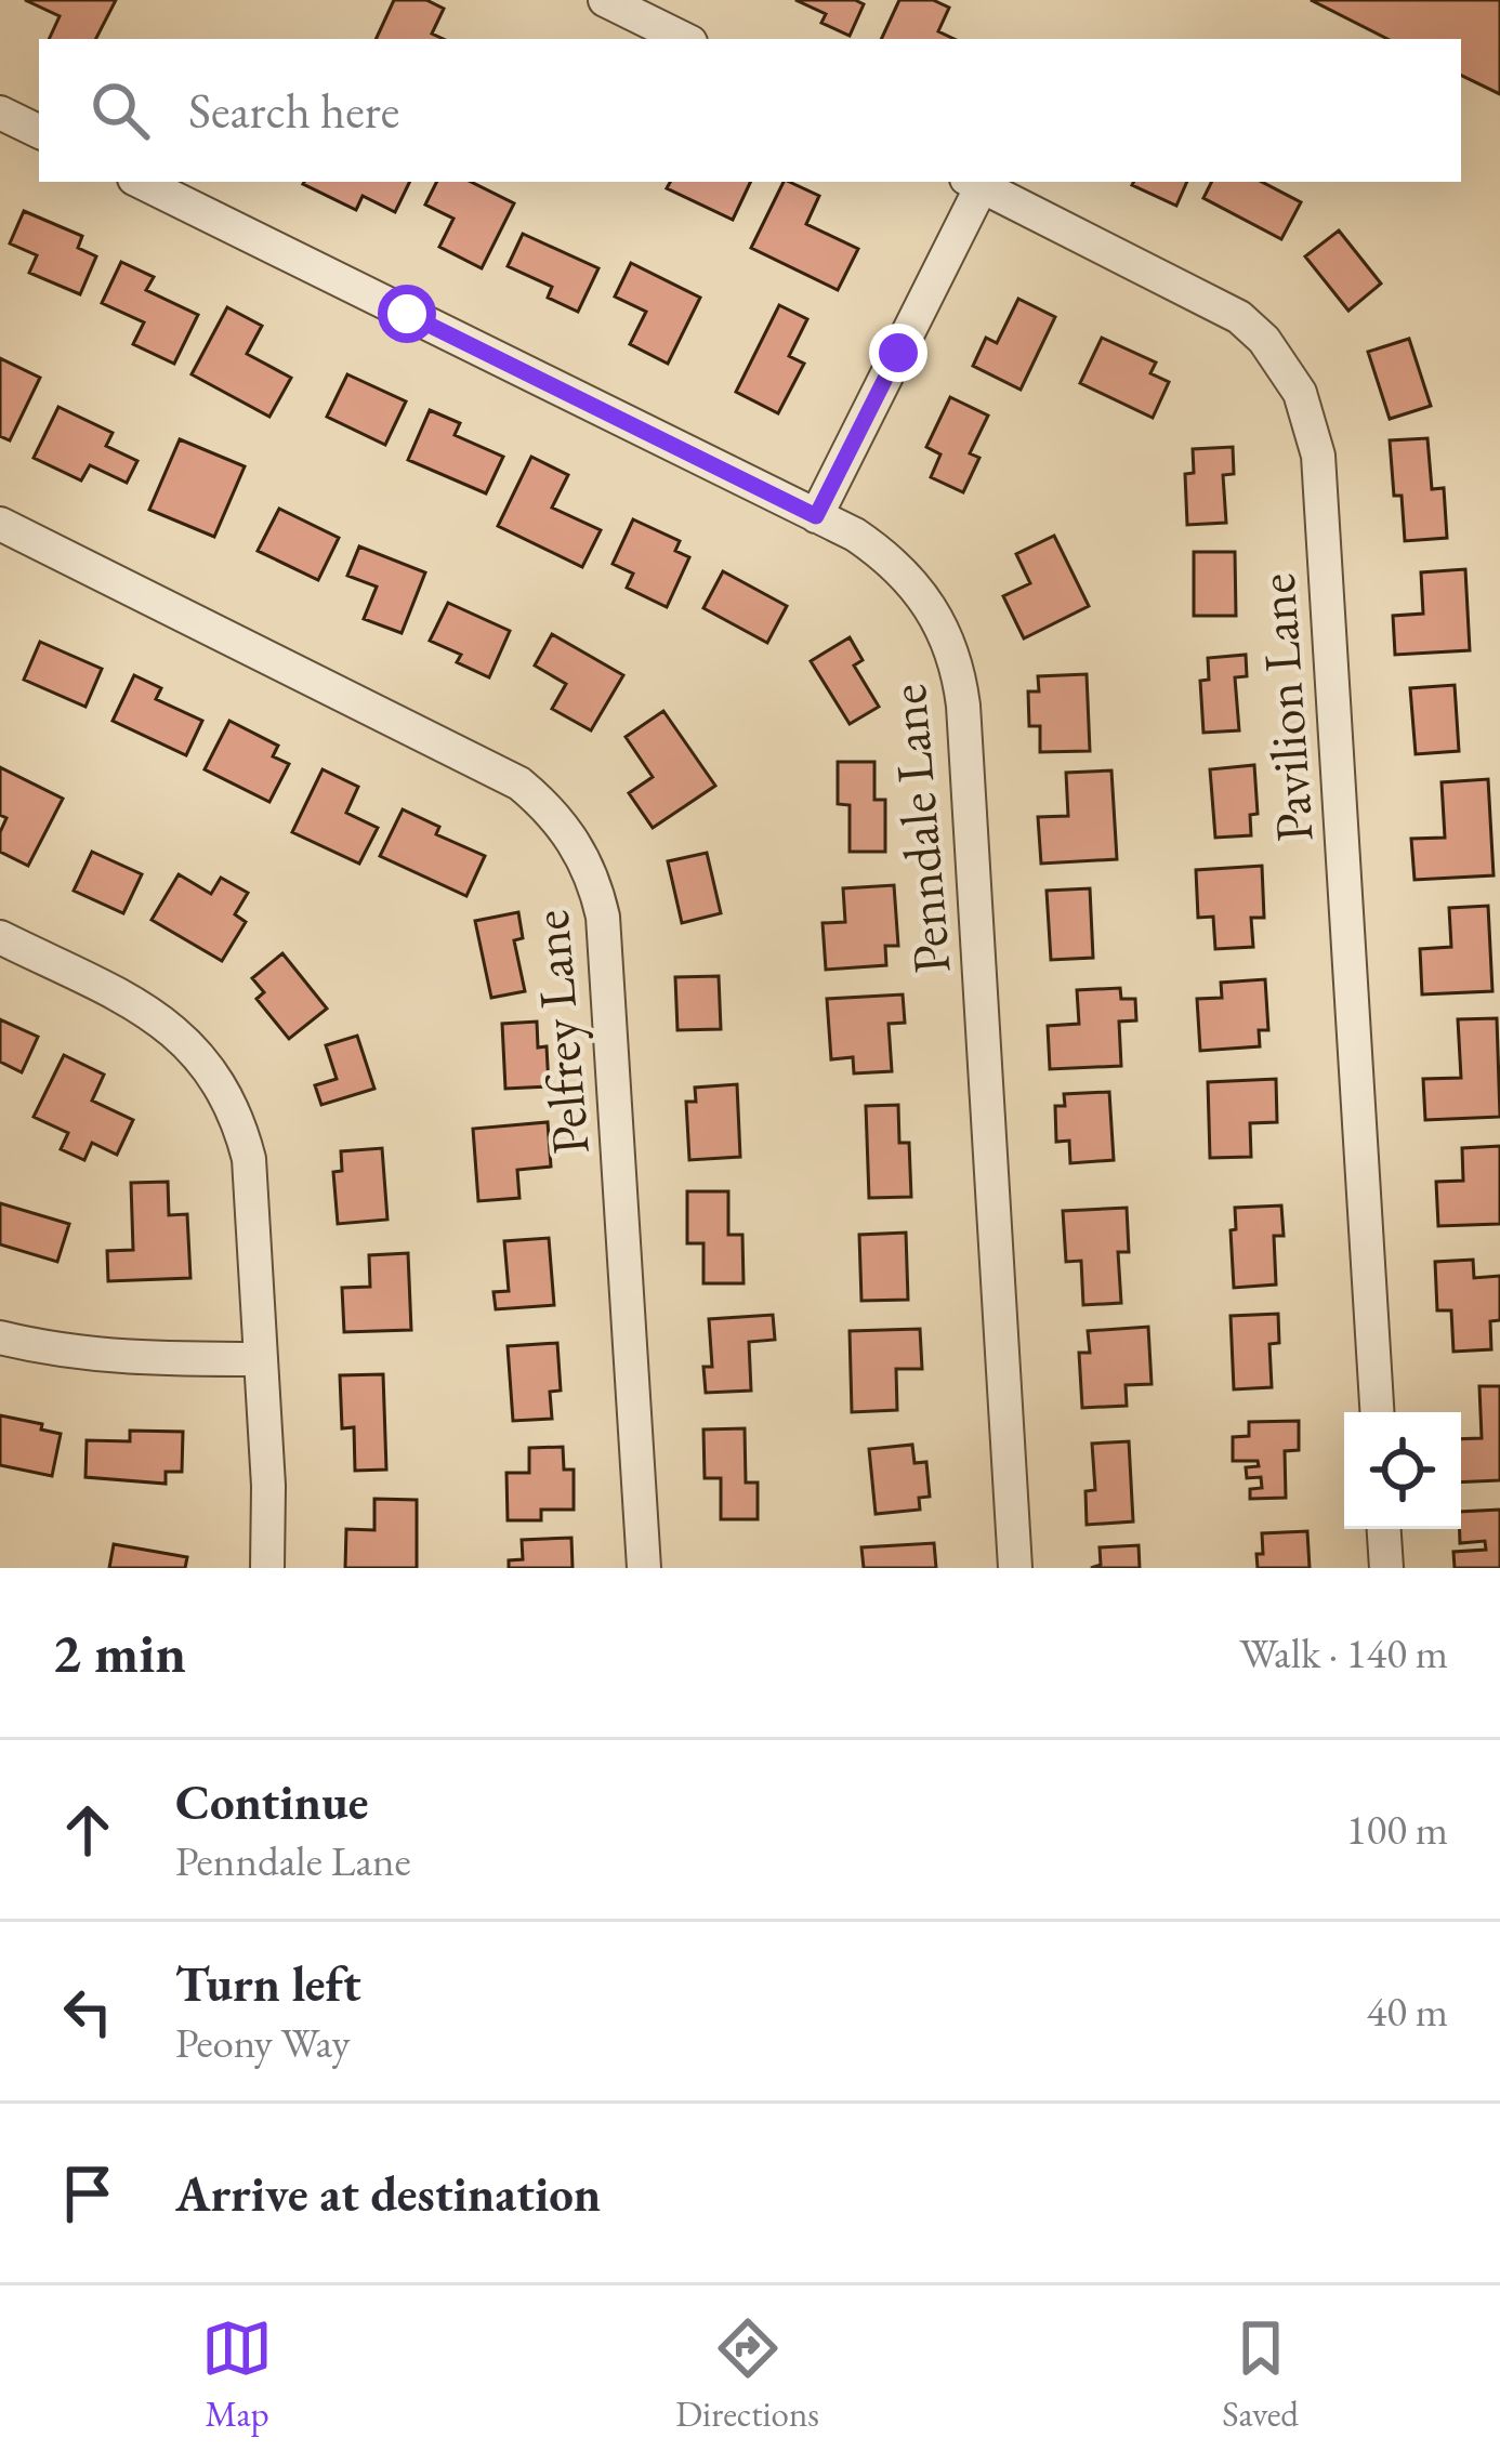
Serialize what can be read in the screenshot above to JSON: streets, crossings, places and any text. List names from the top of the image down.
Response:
{
  "streets": {
    "street": ["Pavilion Lane", "Penndale Lane", "Pelfrey Lane"]
  },
  "page": {
    "search": "Search here",
    "heading": ["2 min", "Walk · 140 m"],
    "list": [
      ["Continue", "Penndale Lane", "100 m"],
      ["Turn left", "Peony Way", "40 m"],
      "Arrive at destination"
    ],
    "nav": ["Map", "Directions", "Saved"]
  }
}
